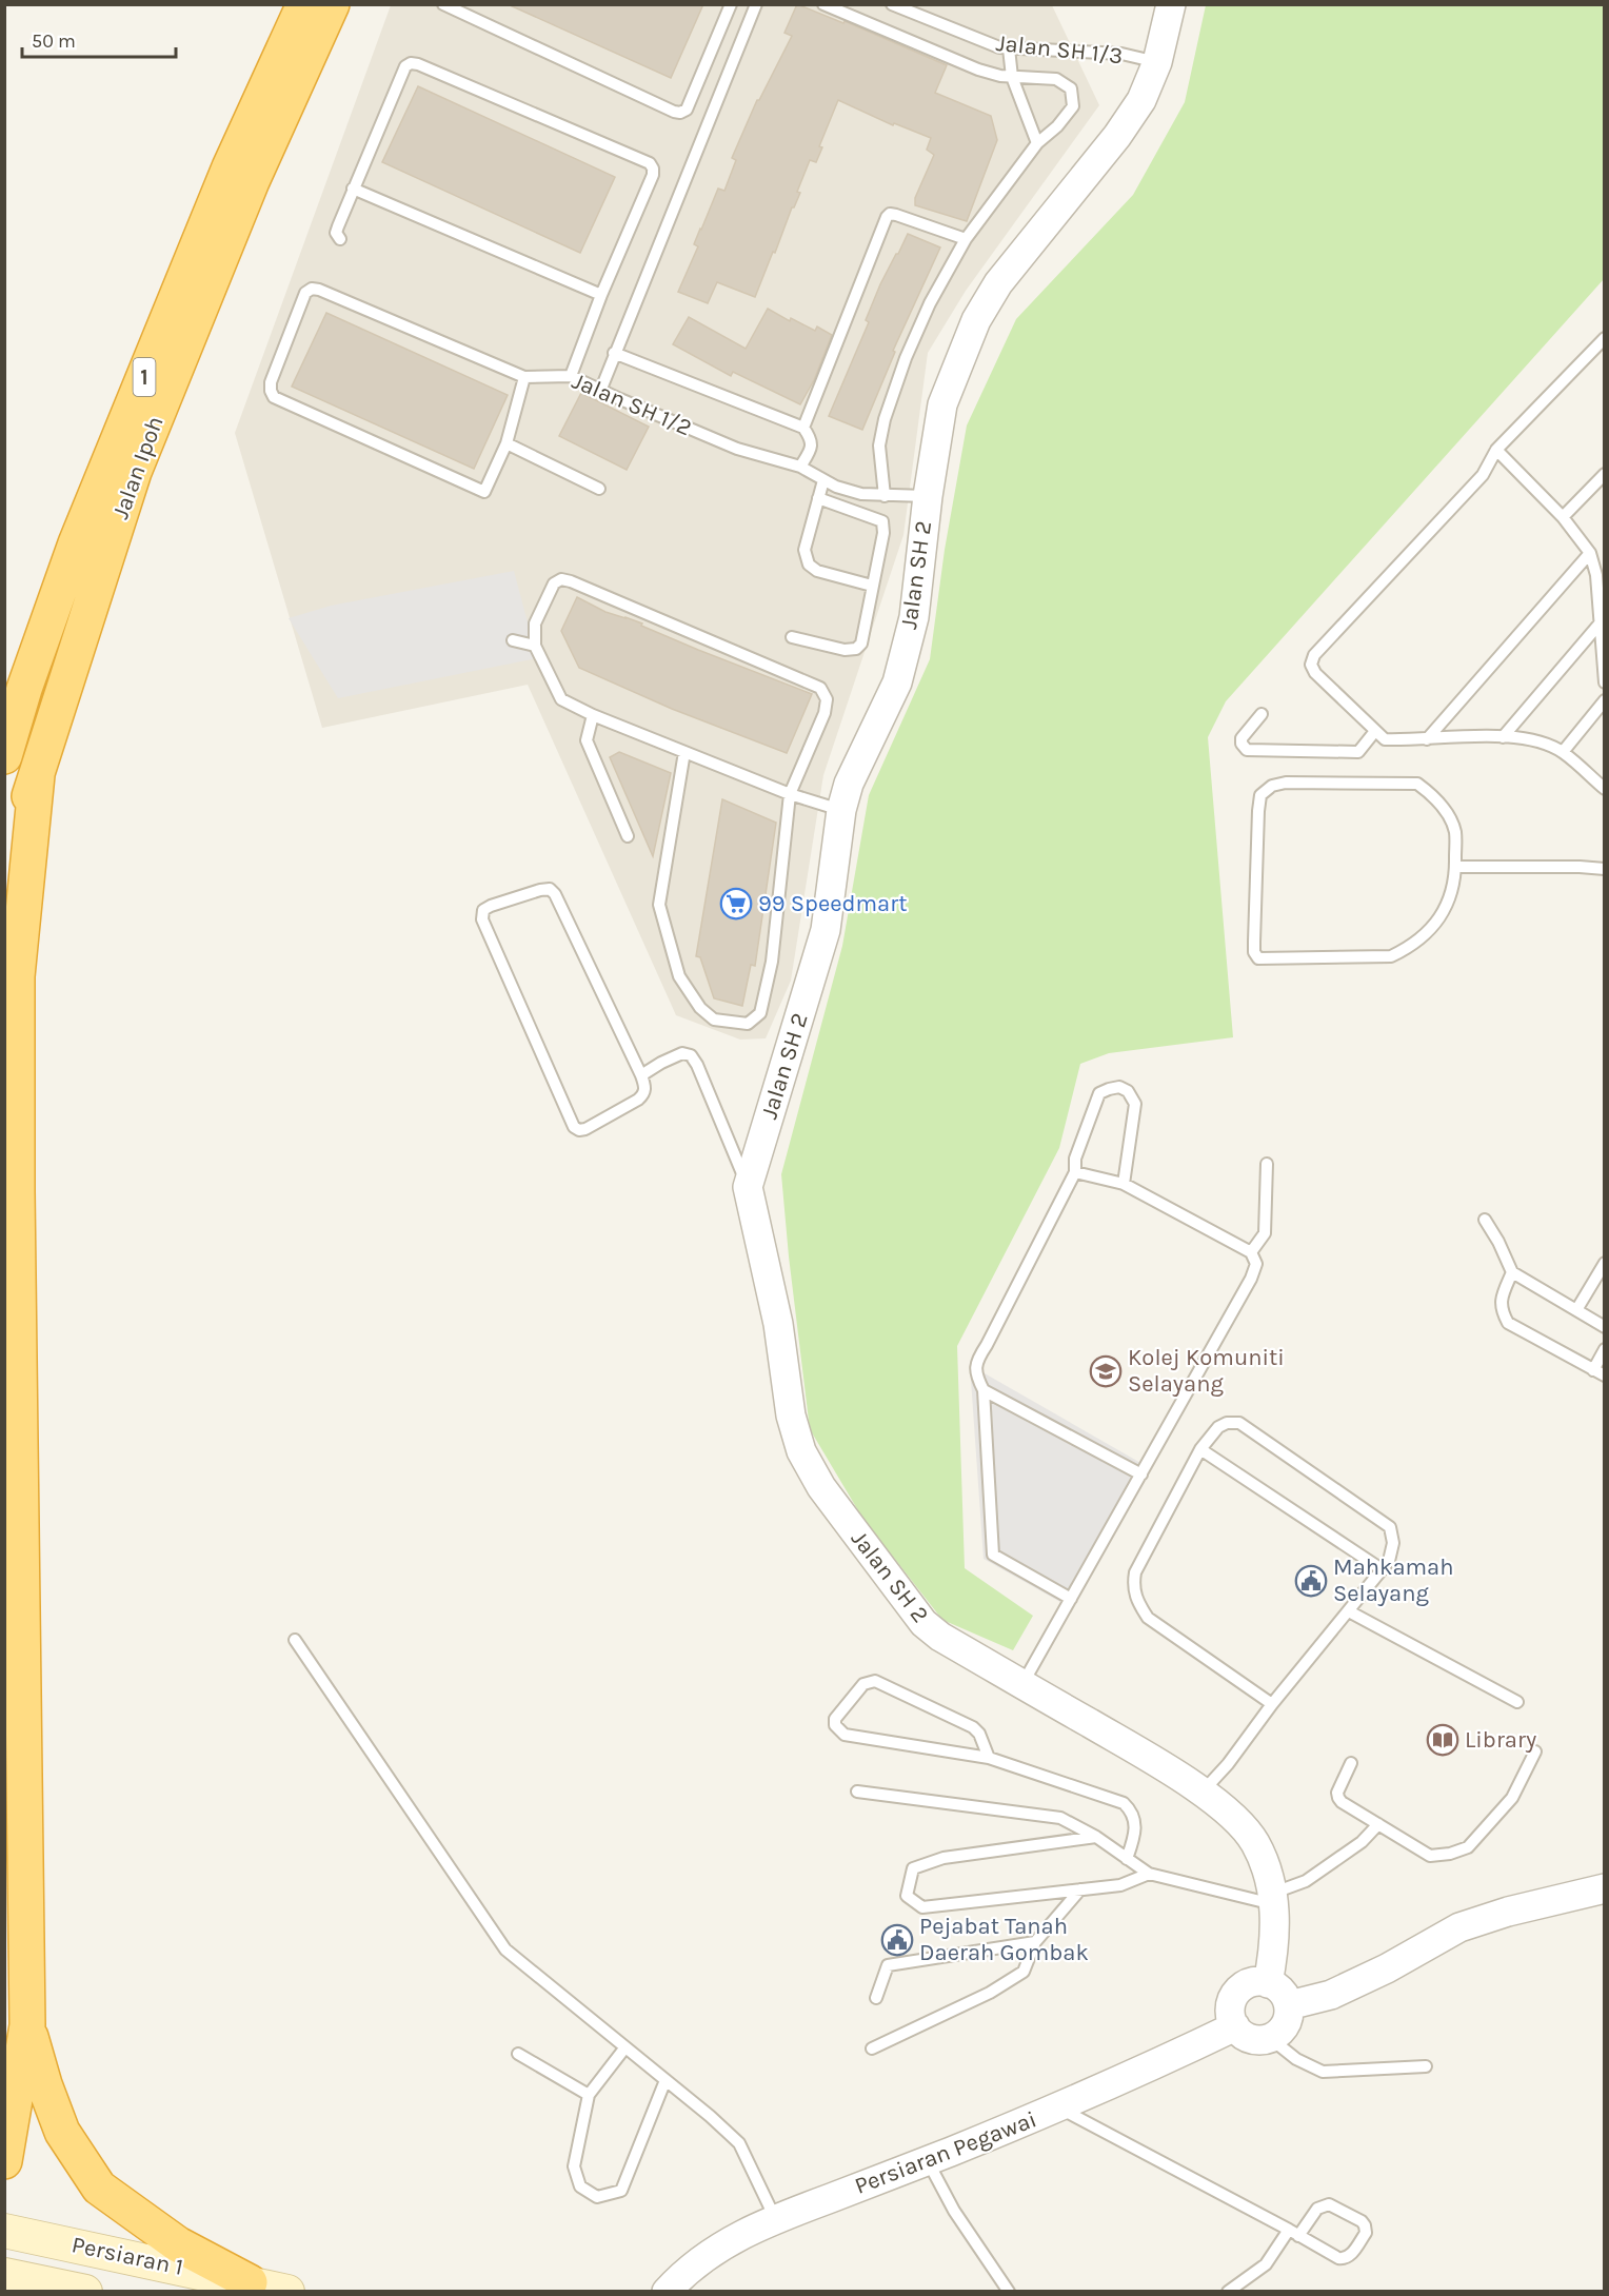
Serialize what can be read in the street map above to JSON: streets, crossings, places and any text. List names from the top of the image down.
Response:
{
  "streets": {
    "highway": ["1", "Jalan Ipoh"],
    "main road": ["Persiaran 1"],
    "street": ["Jalan SH 2", "Persiaran Pegawai"],
    "lane": ["Jalan SH 1/3", "Jalan SH 1/2"]
  },
  "crossings": [
    ["Jalan SH 1/3", "Jalan SH 2"],
    ["Jalan SH 1/2", "Jalan SH 2"],
    ["Jalan SH 2", "Persiaran Pegawai"]
  ],
  "places": {
    "supermarket": ["99 Speedmart"],
    "school or university": ["Kolej Komuniti Selayang"],
    "public building": ["Mahkamah Selayang", "Pejabat Tanah Daerah Gombak"],
    "library": ["Library"]
  },
  "scale_bar": "50 m"
}
